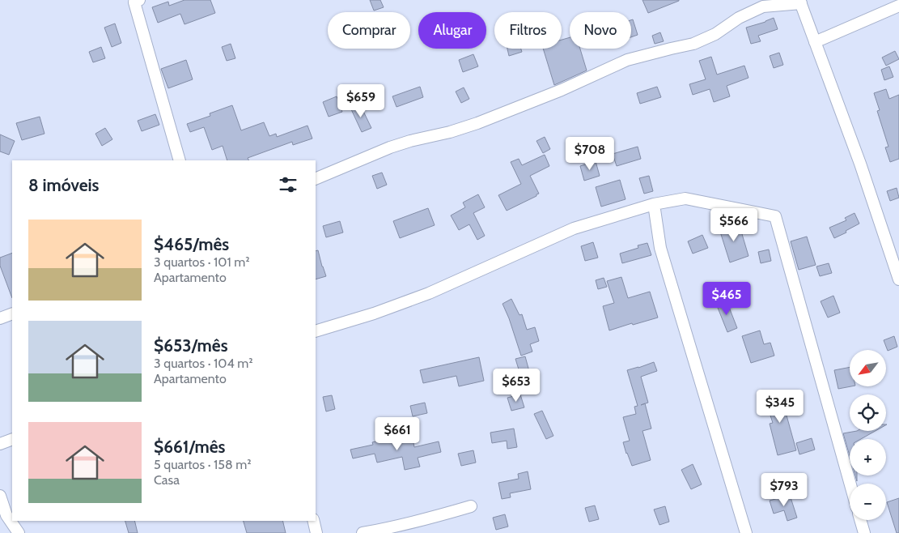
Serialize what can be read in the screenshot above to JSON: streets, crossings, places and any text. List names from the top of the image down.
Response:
{
  "north": "bottom left",
  "page": {
    "chip": [
      "Comprar",
      "Alugar",
      "Filtros",
      "Novo"
    ],
    "price": [
      "$659",
      "$708",
      "$566",
      "$465",
      "$653",
      "$345",
      "$661",
      "$793"
    ],
    "heading": "8 imóveis",
    "list": [
      {
        "name": "$465/mês",
        "note": "3 quartos · 101 m² · Apartamento"
      },
      {
        "name": "$653/mês",
        "note": "3 quartos · 104 m² · Apartamento"
      },
      {
        "name": "$661/mês",
        "note": "5 quartos · 158 m² · Casa"
      }
    ],
    "map_buttons": ["+", "−"]
  }
}
